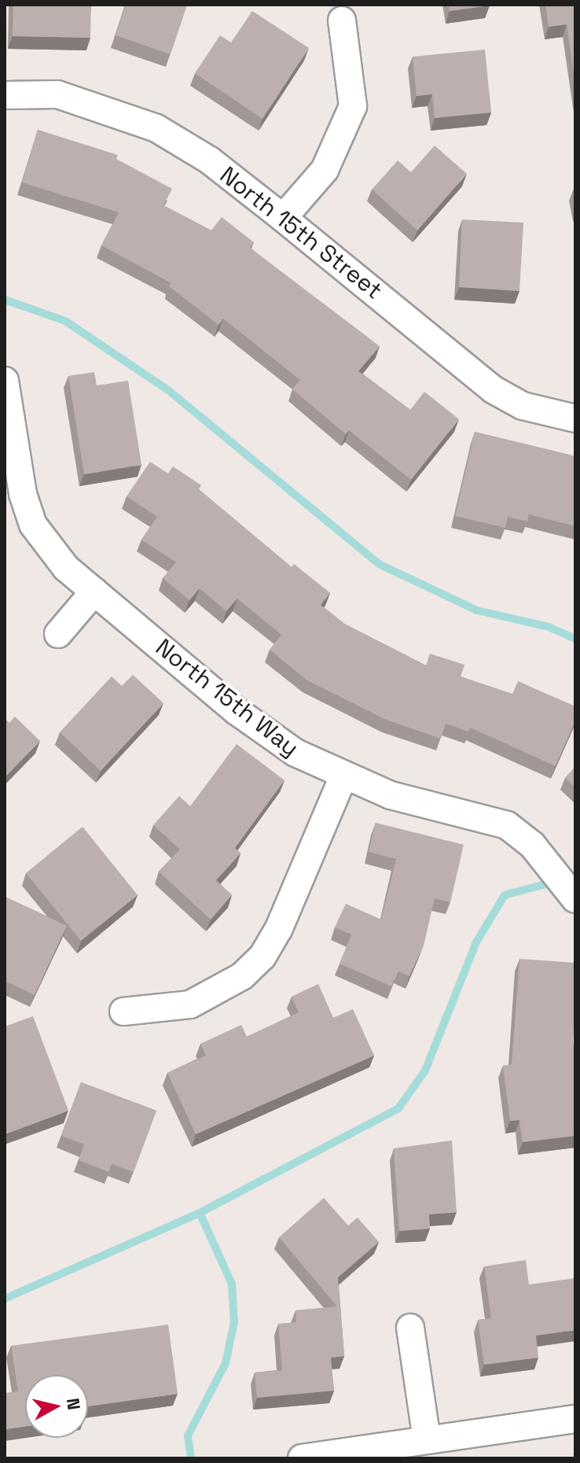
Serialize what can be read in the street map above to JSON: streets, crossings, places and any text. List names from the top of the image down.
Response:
{
  "streets": {
    "street": ["North 15th Street", "North 15th Way"]
  },
  "north": "right"
}
